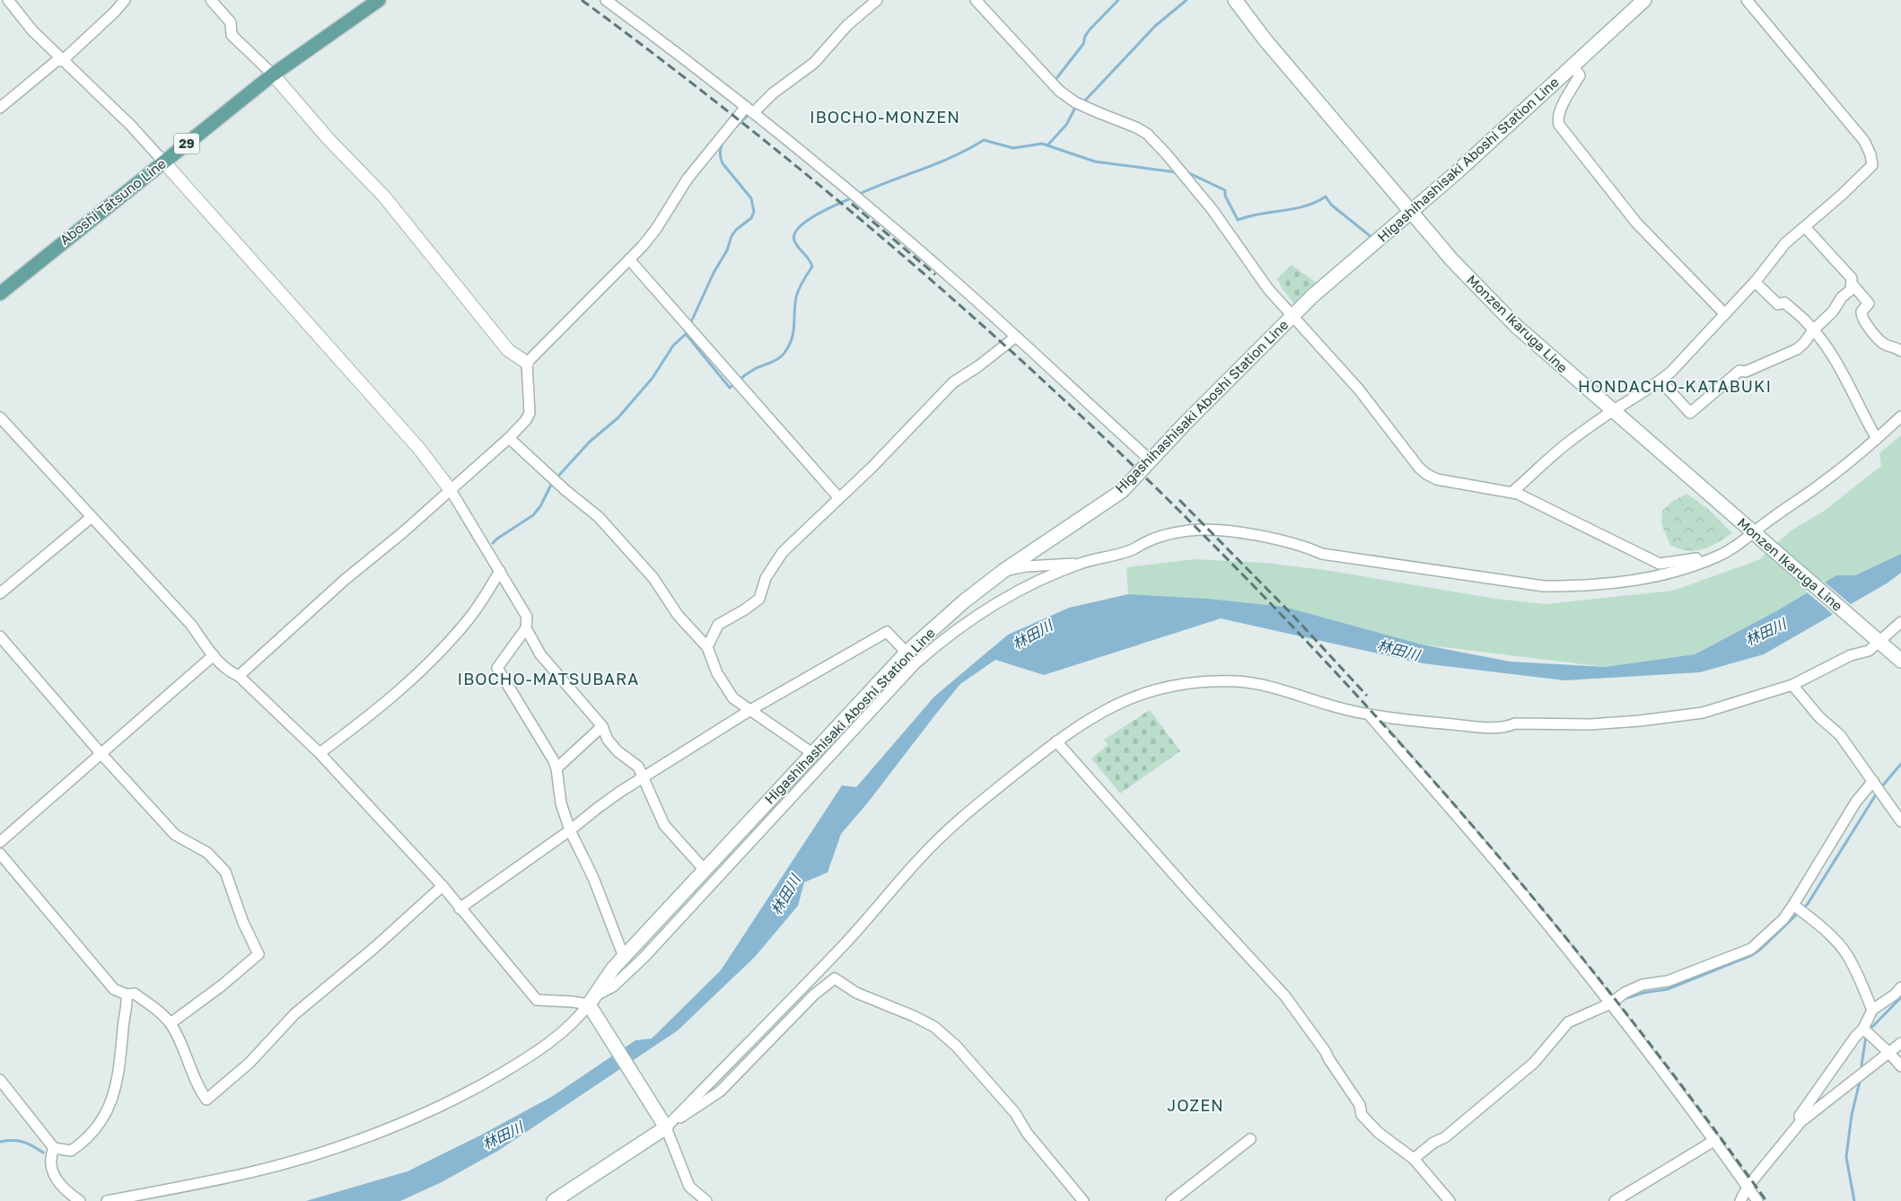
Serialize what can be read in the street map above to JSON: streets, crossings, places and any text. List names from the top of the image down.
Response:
{
  "streets": {
    "main road": [
      "29",
      "Higashihashisaki Aboshi Station Line",
      "Aboshi Tatsuno Line",
      "Monzen Ikaruga Line"
    ]
  },
  "crossings": [
    ["Higashihashisaki Aboshi Station Line", "Monzen Ikaruga Line"]
  ],
  "districts": [
    "IBOCHO-MONZEN",
    "HONDACHO-KATABUKI",
    "IBOCHO-MATSUBARA",
    "JOZEN"
  ],
  "water": ["林田川"]
}
